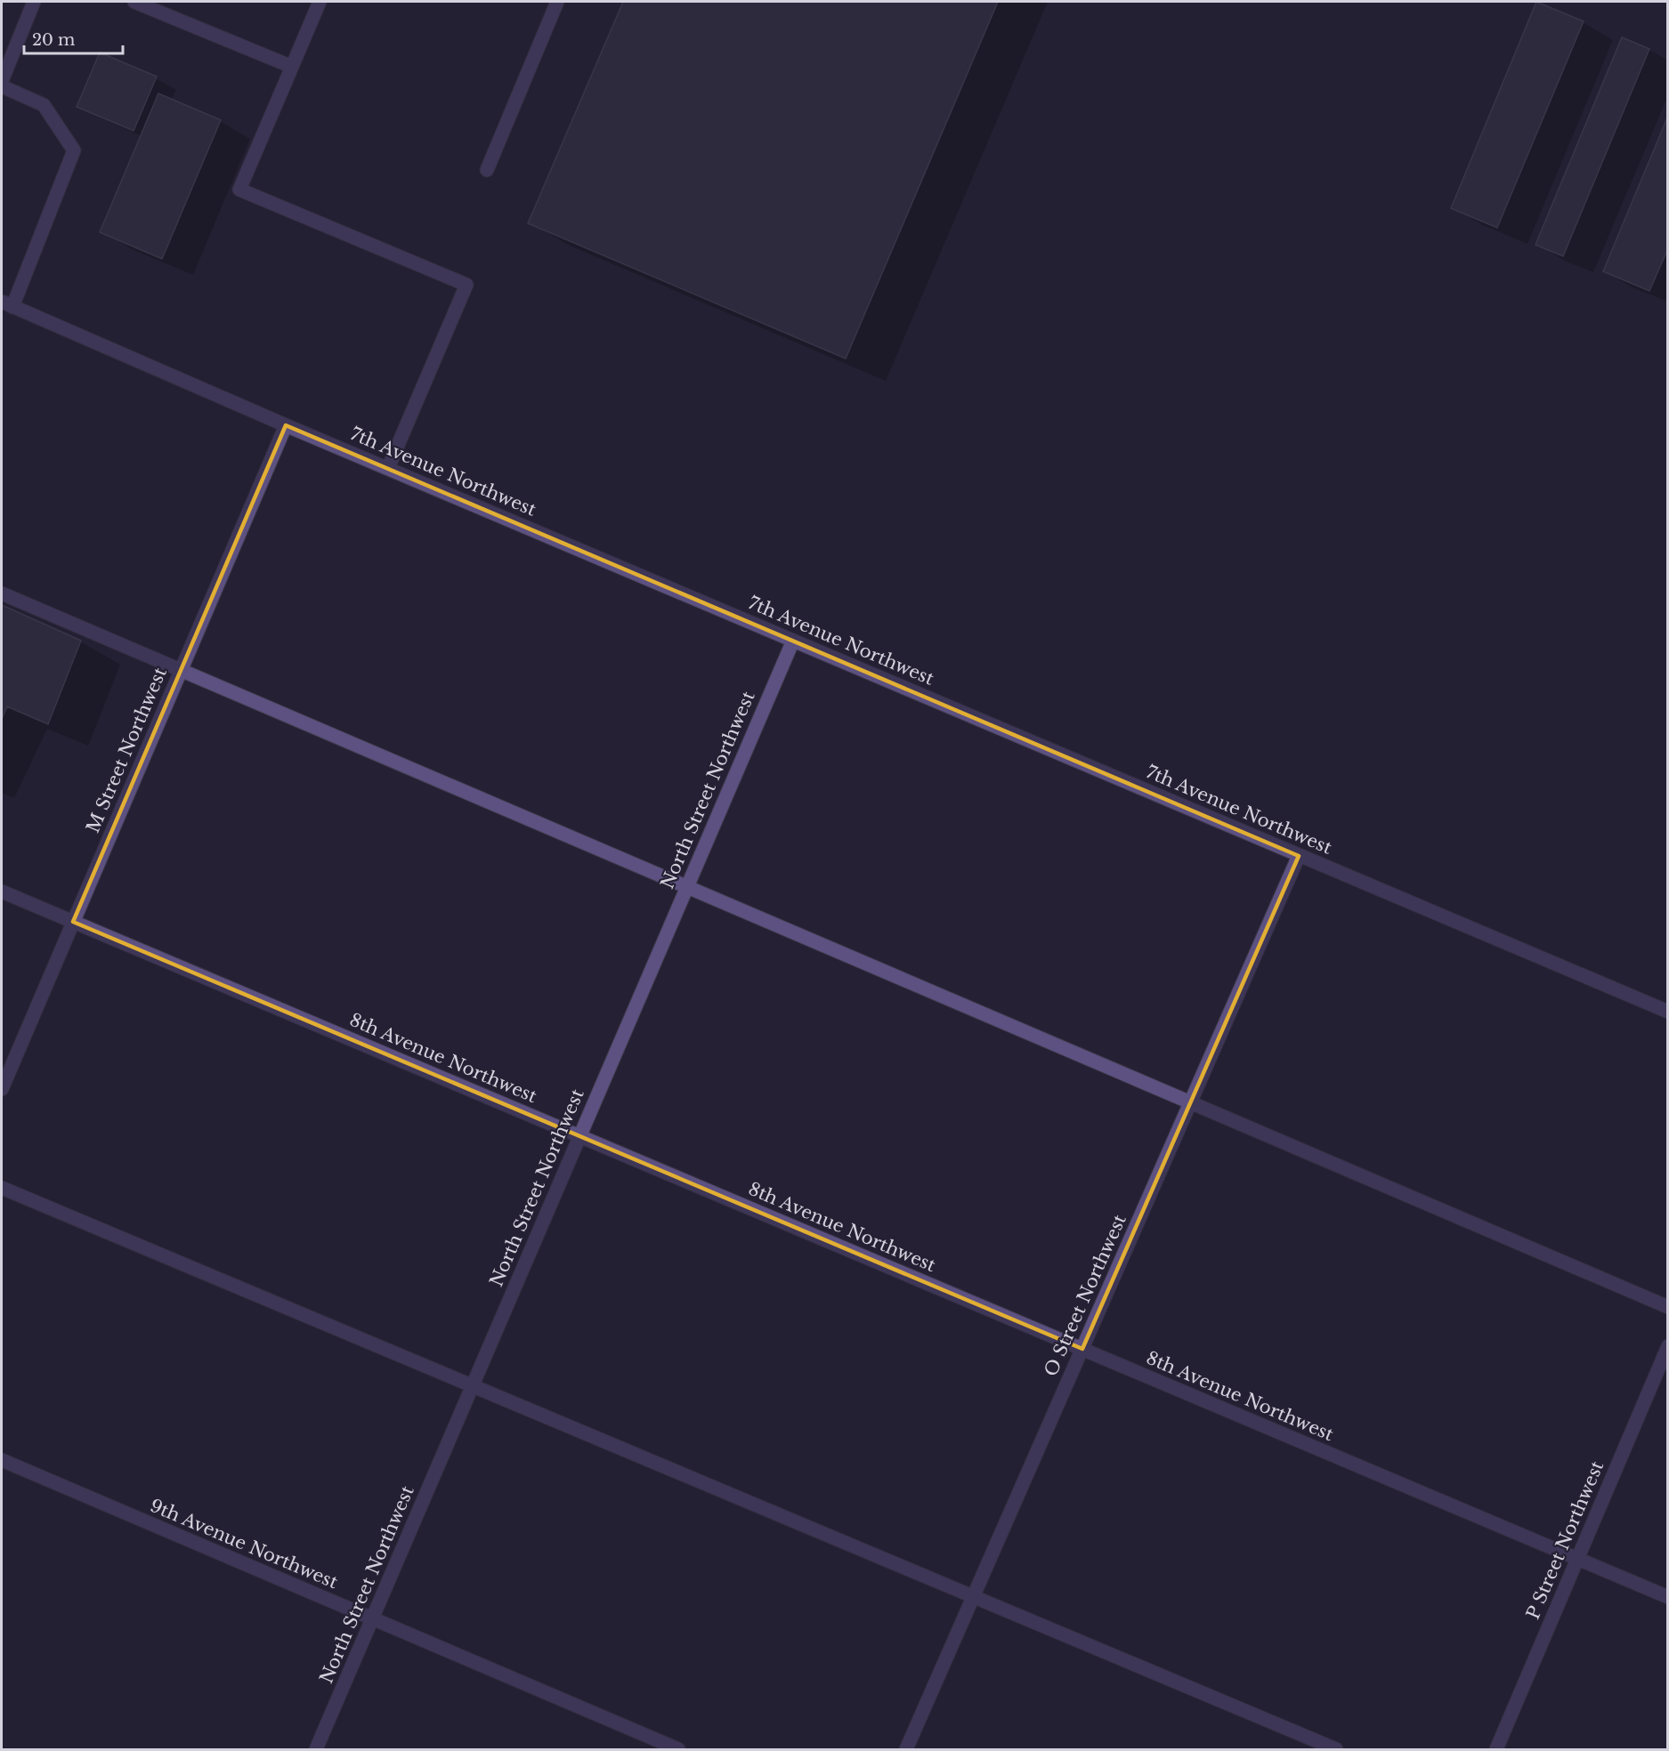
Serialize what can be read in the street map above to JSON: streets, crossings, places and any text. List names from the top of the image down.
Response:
{
  "streets": {
    "street": [
      "7th Avenue Northwest",
      "M Street Northwest",
      "North Street Northwest",
      "8th Avenue Northwest",
      "O Street Northwest",
      "P Street Northwest",
      "9th Avenue Northwest"
    ]
  },
  "crossings": [
    ["7th Avenue Northwest", "M Street Northwest"],
    ["7th Avenue Northwest", "North Street Northwest"],
    ["7th Avenue Northwest", "O Street Northwest"],
    ["M Street Northwest", "8th Avenue Northwest"],
    ["North Street Northwest", "8th Avenue Northwest"],
    ["North Street Northwest", "9th Avenue Northwest"],
    ["8th Avenue Northwest", "O Street Northwest"],
    ["8th Avenue Northwest", "P Street Northwest"]
  ],
  "scale_bar": "20 m"
}
